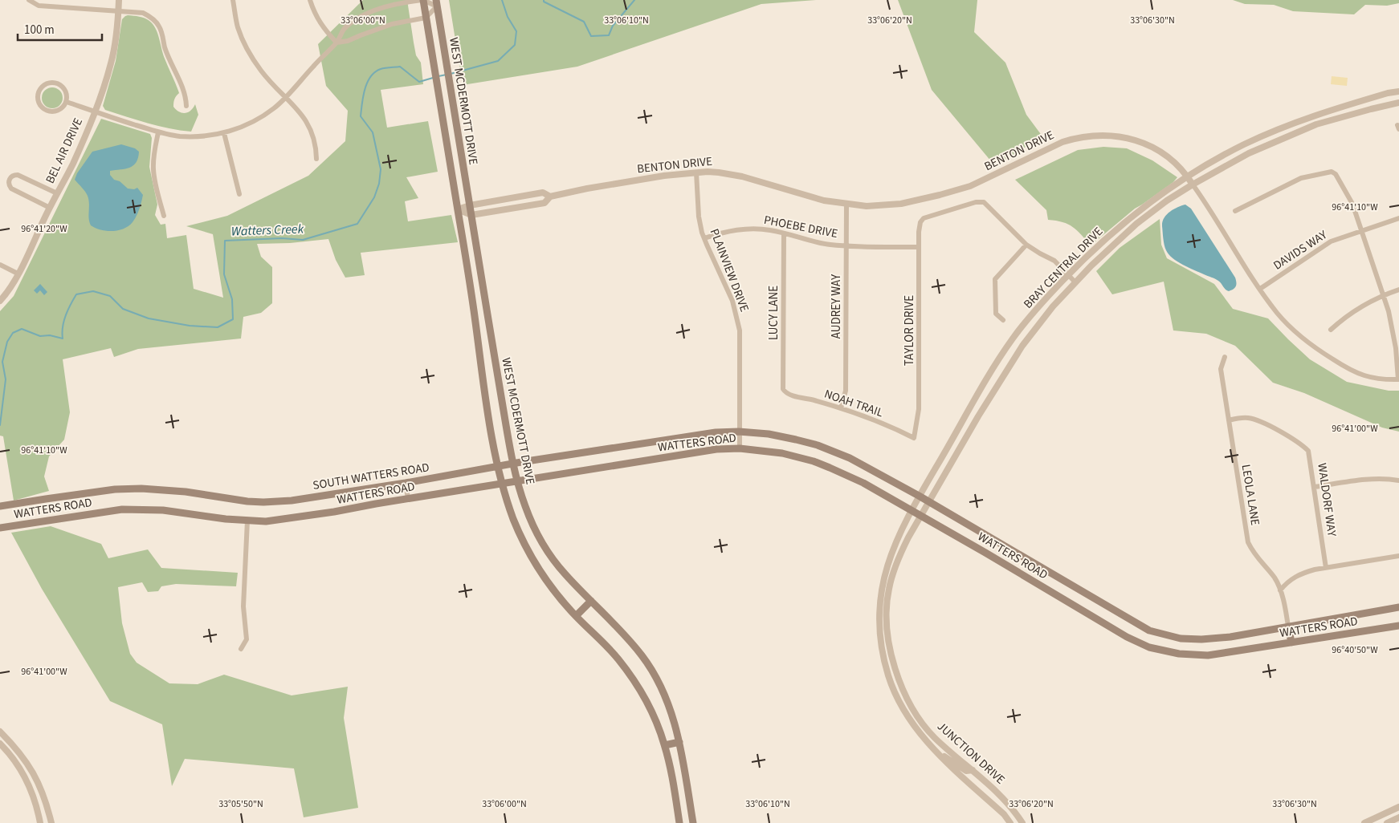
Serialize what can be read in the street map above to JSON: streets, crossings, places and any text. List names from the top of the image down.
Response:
{
  "streets": {
    "main road": ["WEST MCDERMOTT DRIVE", "WATTERS ROAD", "SOUTH WATTERS ROAD"],
    "street": [
      "BEL AIR DRIVE",
      "BENTON DRIVE",
      "PHOEBE DRIVE",
      "DAVIDS WAY",
      "BRAY CENTRAL DRIVE",
      "PLAINVIEW DRIVE",
      "AUDREY WAY",
      "LUCY LANE",
      "TAYLOR DRIVE",
      "NOAH TRAIL",
      "LEOLA LANE",
      "WALDORF WAY",
      "JUNCTION DRIVE"
    ]
  },
  "crossings": [
    ["WEST MCDERMOTT DRIVE", "BENTON DRIVE"],
    ["WEST MCDERMOTT DRIVE", "WATTERS ROAD"],
    ["WEST MCDERMOTT DRIVE", "SOUTH WATTERS ROAD"],
    ["BENTON DRIVE", "DAVIDS WAY"],
    ["BENTON DRIVE", "BRAY CENTRAL DRIVE"],
    ["BENTON DRIVE", "PLAINVIEW DRIVE"],
    ["BENTON DRIVE", "AUDREY WAY"],
    ["PHOEBE DRIVE", "PLAINVIEW DRIVE"],
    ["PHOEBE DRIVE", "AUDREY WAY"],
    ["PHOEBE DRIVE", "LUCY LANE"],
    ["PHOEBE DRIVE", "TAYLOR DRIVE"],
    ["BRAY CENTRAL DRIVE", "WATTERS ROAD"],
    ["BRAY CENTRAL DRIVE", "JUNCTION DRIVE"],
    ["PLAINVIEW DRIVE", "WATTERS ROAD"],
    ["AUDREY WAY", "NOAH TRAIL"],
    ["LUCY LANE", "NOAH TRAIL"],
    ["TAYLOR DRIVE", "NOAH TRAIL"],
    ["WATTERS ROAD", "SOUTH WATTERS ROAD"],
    ["WATTERS ROAD", "LEOLA LANE"],
    ["WATTERS ROAD", "JUNCTION DRIVE"],
    ["LEOLA LANE", "WALDORF WAY"]
  ],
  "water": ["Watters Creek"],
  "scale_bar": "100 m",
  "coordinates": [
    "33°06'00\"N",
    "33°06'10\"N",
    "33°06'20\"N",
    "33°06'30\"N",
    "96°41'10\"W",
    "96°41'20\"W",
    "96°41'00\"W",
    "96°40'50\"W",
    "33°05'50\"N"
  ]
}
